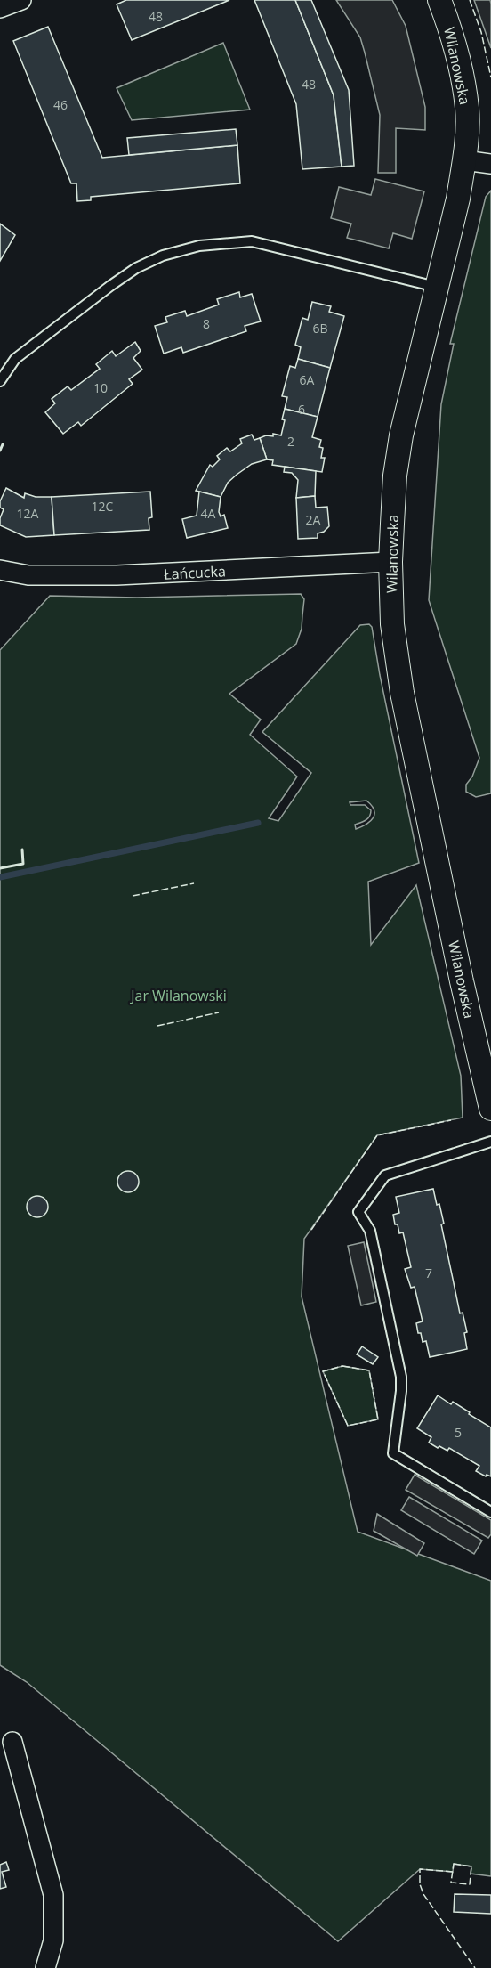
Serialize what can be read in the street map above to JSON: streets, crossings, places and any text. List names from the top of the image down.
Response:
{
  "streets": {
    "street": ["Wilanowska", "Łańcucka"]
  },
  "crossings": [
    ["Wilanowska", "Łańcucka"]
  ],
  "parks": ["Jar Wilanowski"],
  "house_numbers": [
    "48",
    "48",
    "46",
    "8",
    "6B",
    "6A",
    "10",
    "6",
    "2",
    "12C",
    "12A",
    "4A",
    "2A",
    "7",
    "5"
  ]
}
